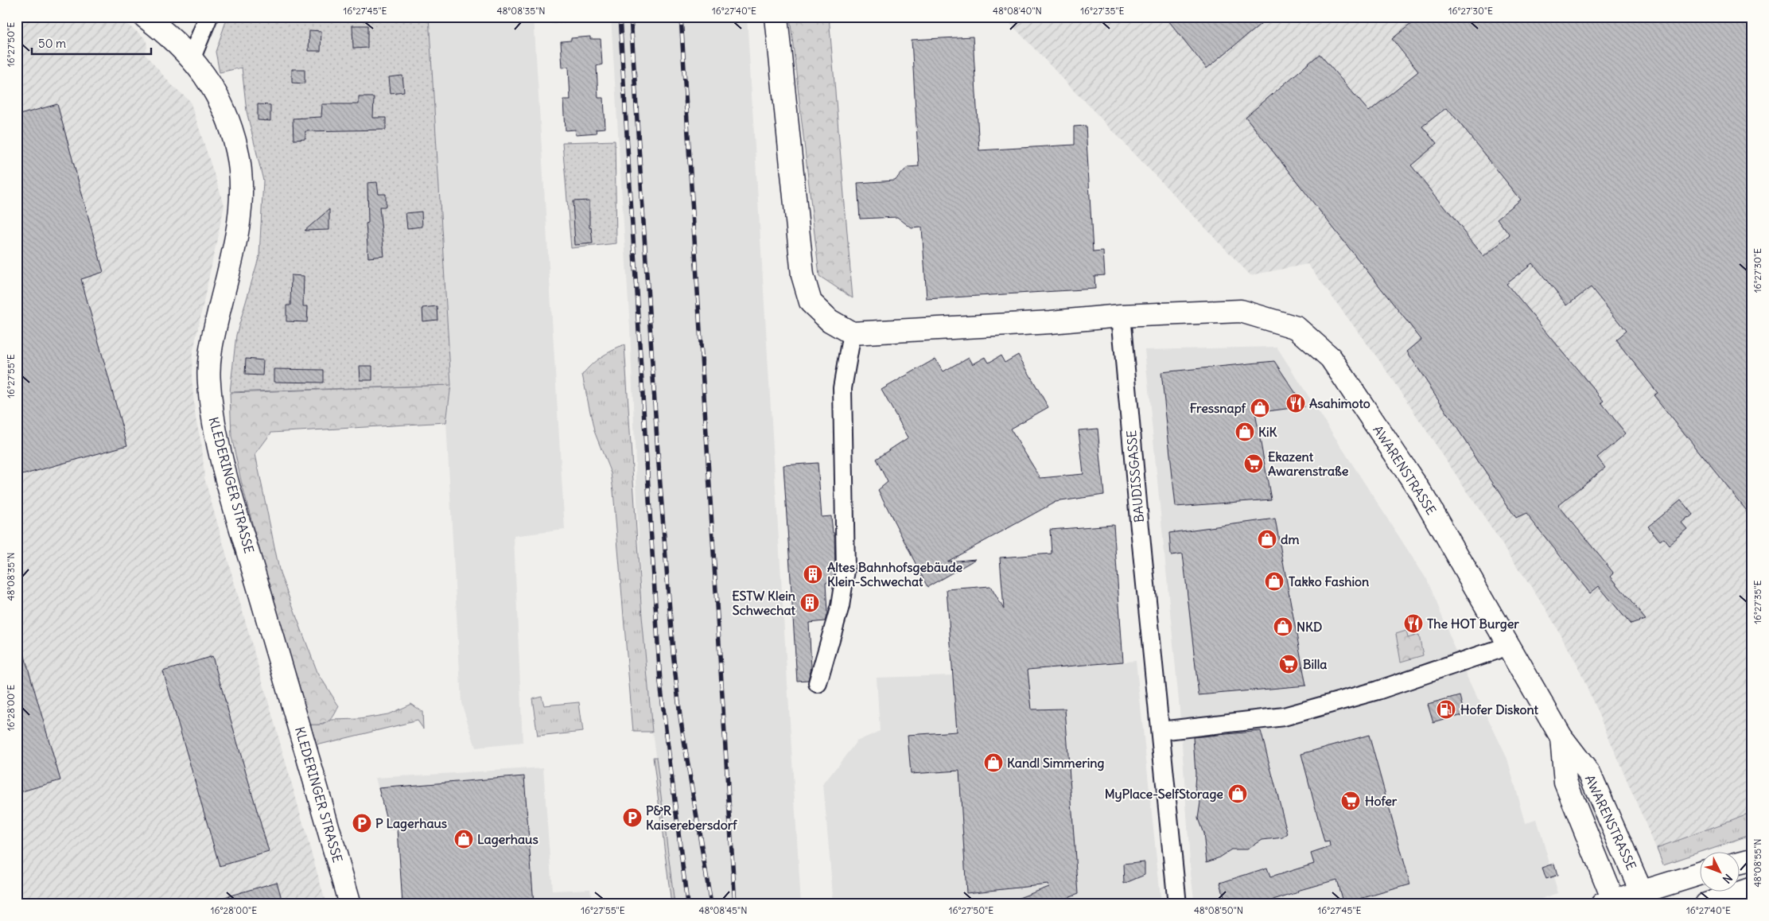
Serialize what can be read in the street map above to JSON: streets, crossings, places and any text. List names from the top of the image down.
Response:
{
  "streets": {
    "street": ["AWARENSTRASSE", "BAUDISSGASSE", "KLEDERINGER STRASSE"]
  },
  "crossings": [
    ["AWARENSTRASSE", "BAUDISSGASSE"]
  ],
  "places": {
    "restaurant": ["Asahimoto", "The HOT Burger"],
    "shop": [
      "Fressnapf",
      "KiK",
      "dm",
      "Takko Fashion",
      "NKD",
      "Kandl Simmering",
      "MyPlace-SelfStorage",
      "Lagerhaus"
    ],
    "supermarket": ["Ekazent Awarenstraße", "Billa", "Hofer"],
    "building": ["Altes Bahnhofsgebäude Klein-Schwechat", "ESTW Klein Schwechat"],
    "fuel station": ["Hofer Diskont"],
    "parking": ["P&R Kaiserebersdorf", "P Lagerhaus"]
  },
  "scale_bar": "50 m",
  "north": "bottom right",
  "coordinates": [
    "16°27'45\"E",
    "48°08'35\"N",
    "16°27'40\"E",
    "48°08'40\"N",
    "16°27'35\"E",
    "16°27'30\"E",
    "16°27'50\"E",
    "16°27'55\"E",
    "16°28'00\"E",
    "48°08'55\"N",
    "48°08'45\"N",
    "48°08'50\"N"
  ]
}
